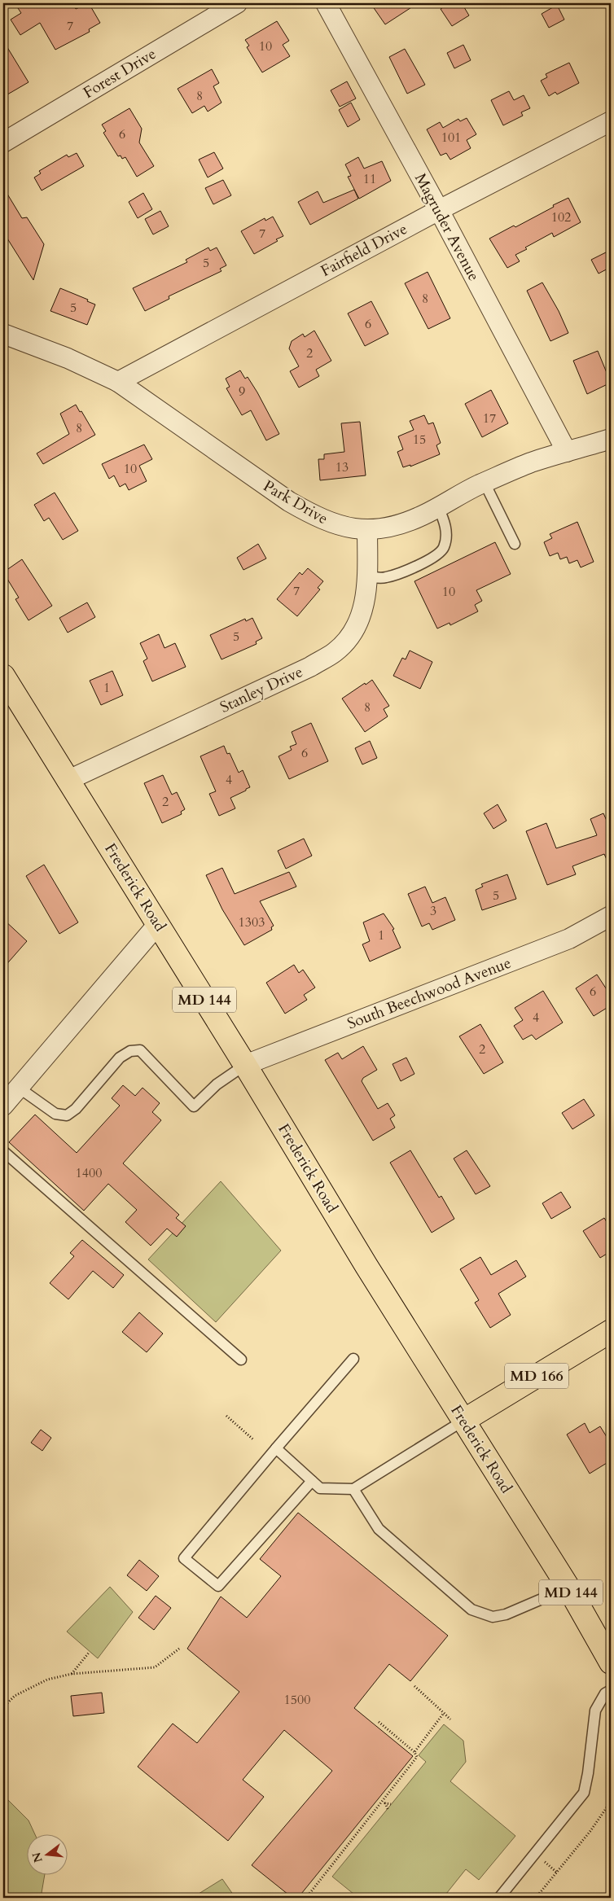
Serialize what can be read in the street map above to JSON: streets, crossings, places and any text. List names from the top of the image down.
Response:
{
  "streets": {
    "main road": ["Frederick Road", "MD 144", "MD 166"],
    "street": [
      "Forest Drive",
      "Magruder Avenue",
      "Fairfield Drive",
      "Park Drive",
      "Stanley Drive",
      "South Beechwood Avenue"
    ]
  },
  "crossings": [
    ["Magruder Avenue", "Fairfield Drive"],
    ["Magruder Avenue", "Park Drive"],
    ["Fairfield Drive", "Park Drive"],
    ["Park Drive", "Stanley Drive"],
    ["Stanley Drive", "Frederick Road"],
    ["Frederick Road", "South Beechwood Avenue"],
    ["Frederick Road", "MD 166"]
  ],
  "house_numbers": [
    "7",
    "10",
    "8",
    "6",
    "101",
    "11",
    "102",
    "7",
    "5",
    "8",
    "5",
    "6",
    "2",
    "9",
    "17",
    "8",
    "15",
    "13",
    "10",
    "7",
    "10",
    "5",
    "1",
    "8",
    "6",
    "4",
    "2",
    "5",
    "3",
    "1303",
    "1",
    "6",
    "4",
    "2",
    "1400",
    "1500"
  ],
  "north": "left"
}
